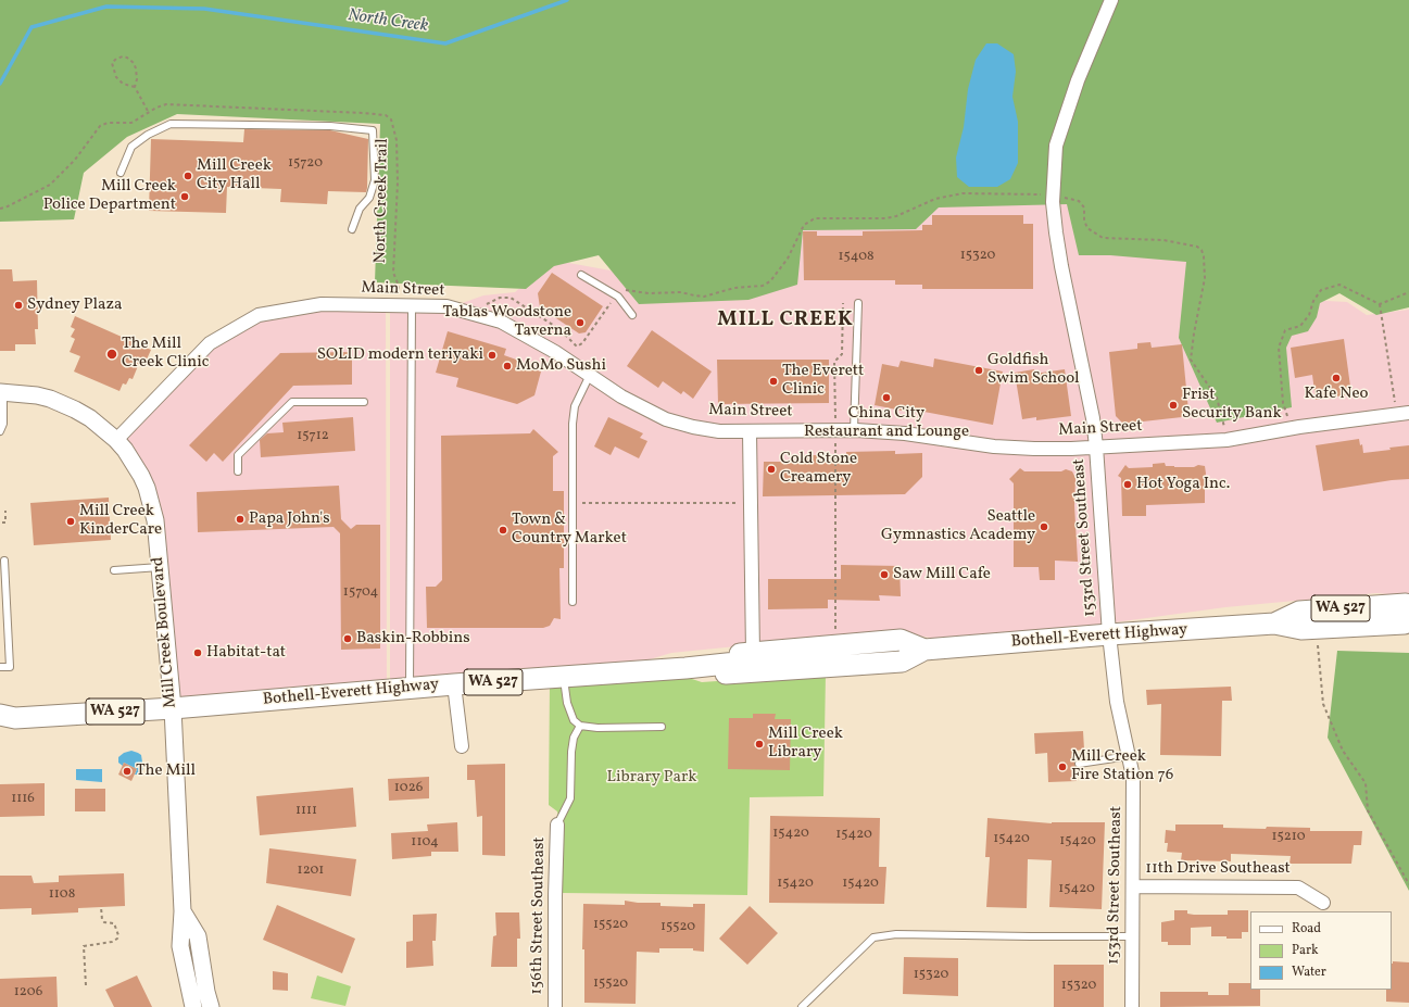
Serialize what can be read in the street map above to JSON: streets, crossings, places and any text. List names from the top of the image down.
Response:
{
  "streets": {
    "main road": ["WA 527", "Bothell-Everett Highway"],
    "street": [
      "Main Street",
      "153rd Street Southeast",
      "Mill Creek Boulevard",
      "11th Drive Southeast",
      "156th Street Southeast"
    ],
    "path": ["North Creek Trail"]
  },
  "crossings": [
    ["Main Street", "153rd Street Southeast"],
    ["Main Street", "Mill Creek Boulevard"],
    ["153rd Street Southeast", "Bothell-Everett Highway"],
    ["153rd Street Southeast", "11th Drive Southeast"],
    ["Mill Creek Boulevard", "Bothell-Everett Highway"]
  ],
  "districts": ["MILL CREEK"],
  "water": ["North Creek"],
  "parks": ["Library Park"],
  "places": [
    "Mill Creek City Hall",
    "Mill Creek Police Department",
    "Sydney Plaza",
    "Tablas Woodstone Taverna",
    "The Mill Creek Clinic",
    "SOLID modern teriyaki",
    "MoMo Sushi",
    "Goldfish Swim School",
    "Kafe Neo",
    "The Everett Clinic",
    "China City Restaurant and Lounge",
    "Frist Security Bank",
    "Cold Stone Creamery",
    "Hot Yoga Inc.",
    "Papa John's",
    "Mill Creek KinderCare",
    "Seattle Gymnastics Academy",
    "Town & Country Market",
    "Saw Mill Cafe",
    "Baskin-Robbins",
    "Habitat-tat",
    "Mill Creek Library",
    "Mill Creek Fire Station 76",
    "The Mill"
  ],
  "house_numbers": [
    "15720",
    "15320",
    "15408",
    "15712",
    "15704",
    "1026",
    "1116",
    "1111",
    "15420",
    "15420",
    "15210",
    "15420",
    "15420",
    "1104",
    "1201",
    "15420",
    "15420",
    "15420",
    "1108",
    "15520",
    "15520",
    "15320",
    "15520",
    "15320",
    "1206"
  ],
  "legend": ["Road", "Park", "Water"]
}
